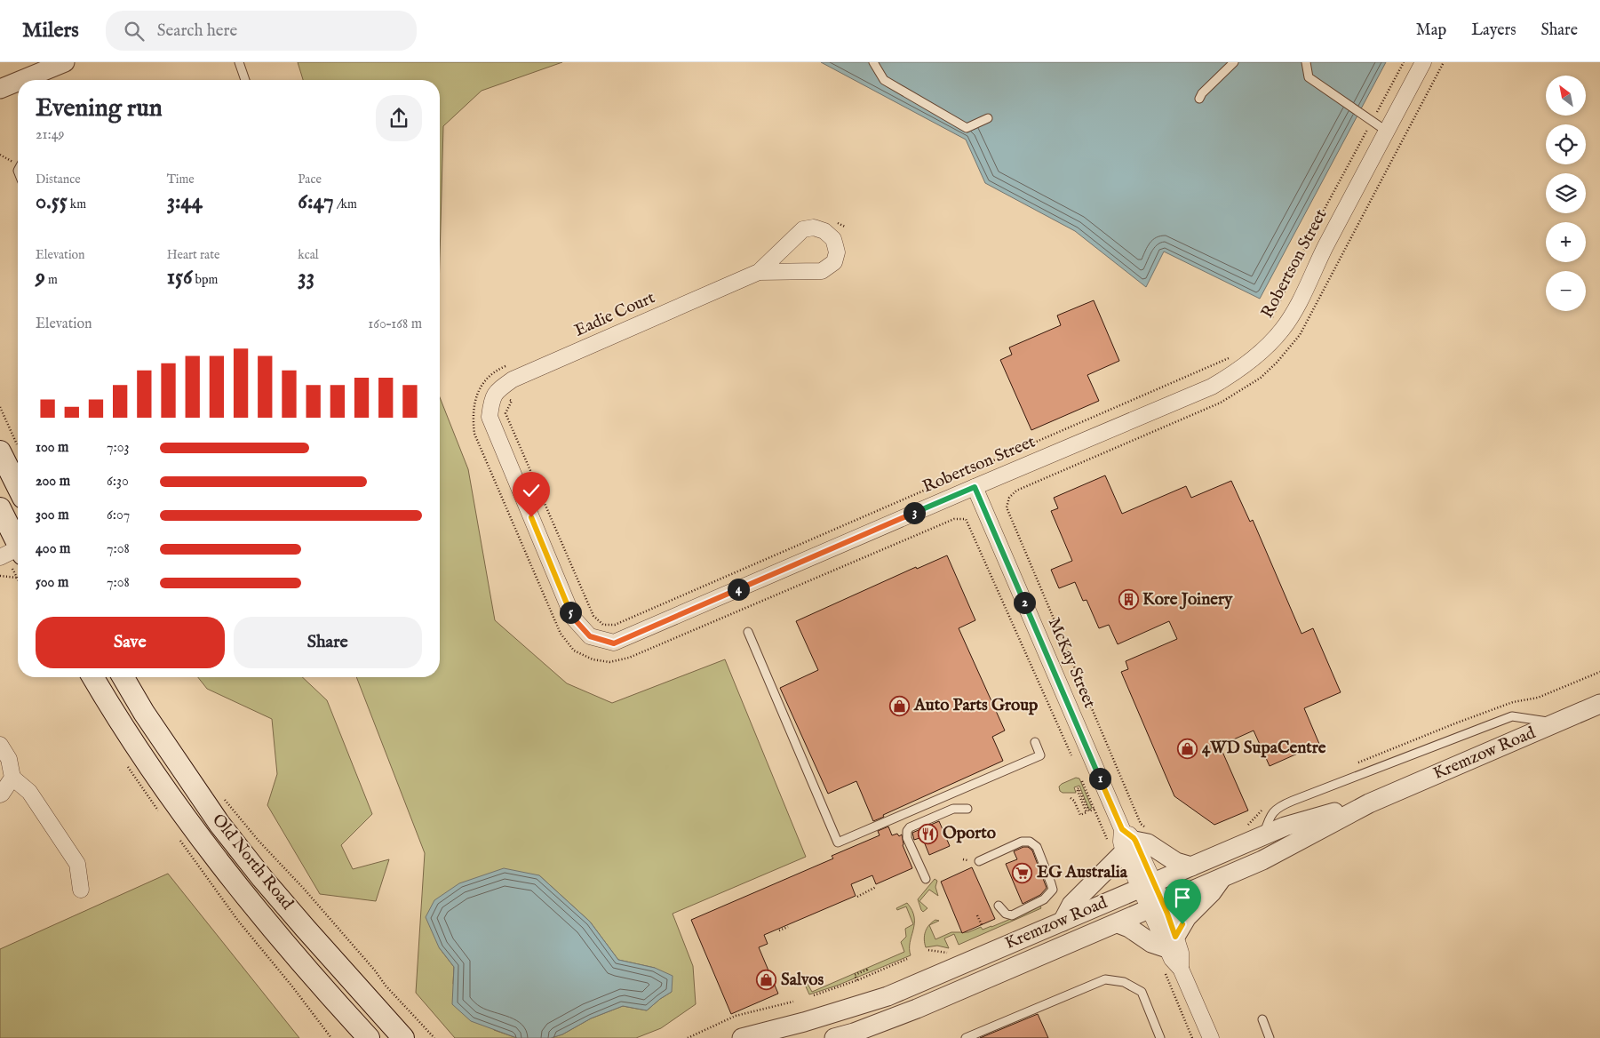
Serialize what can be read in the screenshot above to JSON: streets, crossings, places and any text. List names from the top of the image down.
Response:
{
  "streets": {
    "main road": ["Old North Road"],
    "street": [
      "Robertson Street",
      "Eadie Court",
      "McKay Street",
      "Kremzow Road"
    ]
  },
  "crossings": [
    ["Robertson Street", "Eadie Court"],
    ["Robertson Street", "McKay Street"],
    ["McKay Street", "Kremzow Road"]
  ],
  "places": {
    "building": ["Kore Joinery"],
    "shop": ["Auto Parts Group", "4WD SupaCentre", "Salvos"],
    "restaurant": ["Oporto"],
    "supermarket": ["EG Australia"]
  },
  "north": "top left",
  "page": {
    "header": "Milers",
    "search": "Search here",
    "nav": ["Map", "Layers", "Share"],
    "map_buttons": ["+", "−"],
    "heading": ["Evening run", "21:49"],
    "stats": [
      ["Distance", "0.55 km"],
      ["Time", "3:44"],
      ["Pace", "6:47 /km"],
      ["Elevation", "9 m"],
      ["Heart rate", "156 bpm"],
      ["kcal", "33"]
    ],
    "chart": ["Elevation", "160–168 m"],
    "list": [
      {
        "name": "100 m",
        "note": "7:03"
      },
      {
        "name": "200 m",
        "note": "6:30"
      },
      {
        "name": "300 m",
        "note": "6:07"
      },
      {
        "name": "400 m",
        "note": "7:08"
      },
      {
        "name": "500 m",
        "note": "7:08"
      }
    ],
    "pins": [
      "3",
      "4",
      "2",
      "5",
      "1"
    ],
    "buttons": ["Save", "Share"]
  }
}
